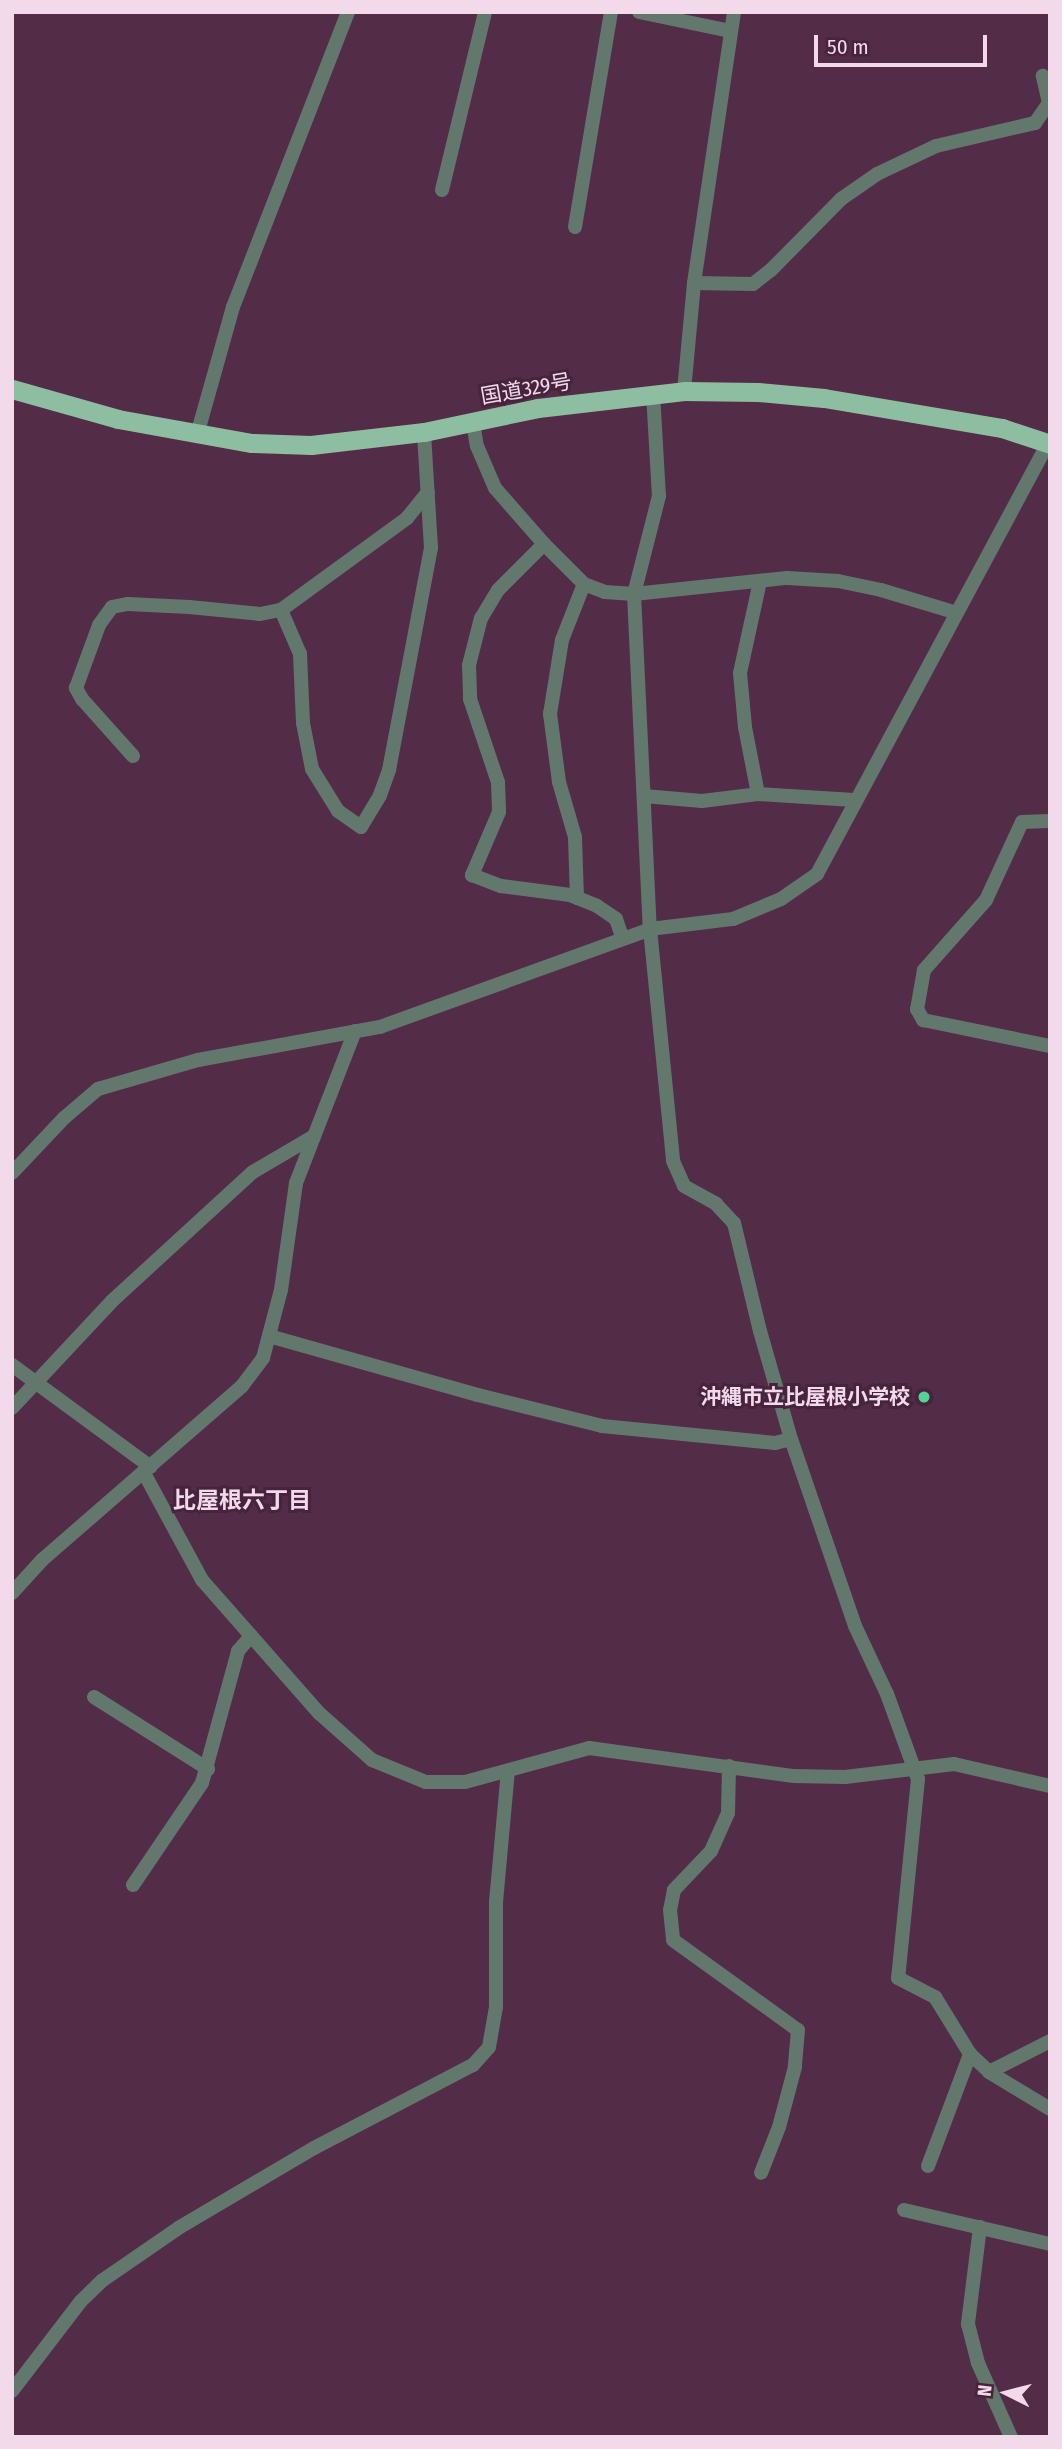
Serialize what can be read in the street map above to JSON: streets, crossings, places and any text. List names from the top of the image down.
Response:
{
  "streets": {
    "highway": ["国道329号"]
  },
  "districts": ["比屋根六丁目"],
  "places": ["沖縄市立比屋根小学校"],
  "scale_bar": "50 m",
  "north": "left"
}
